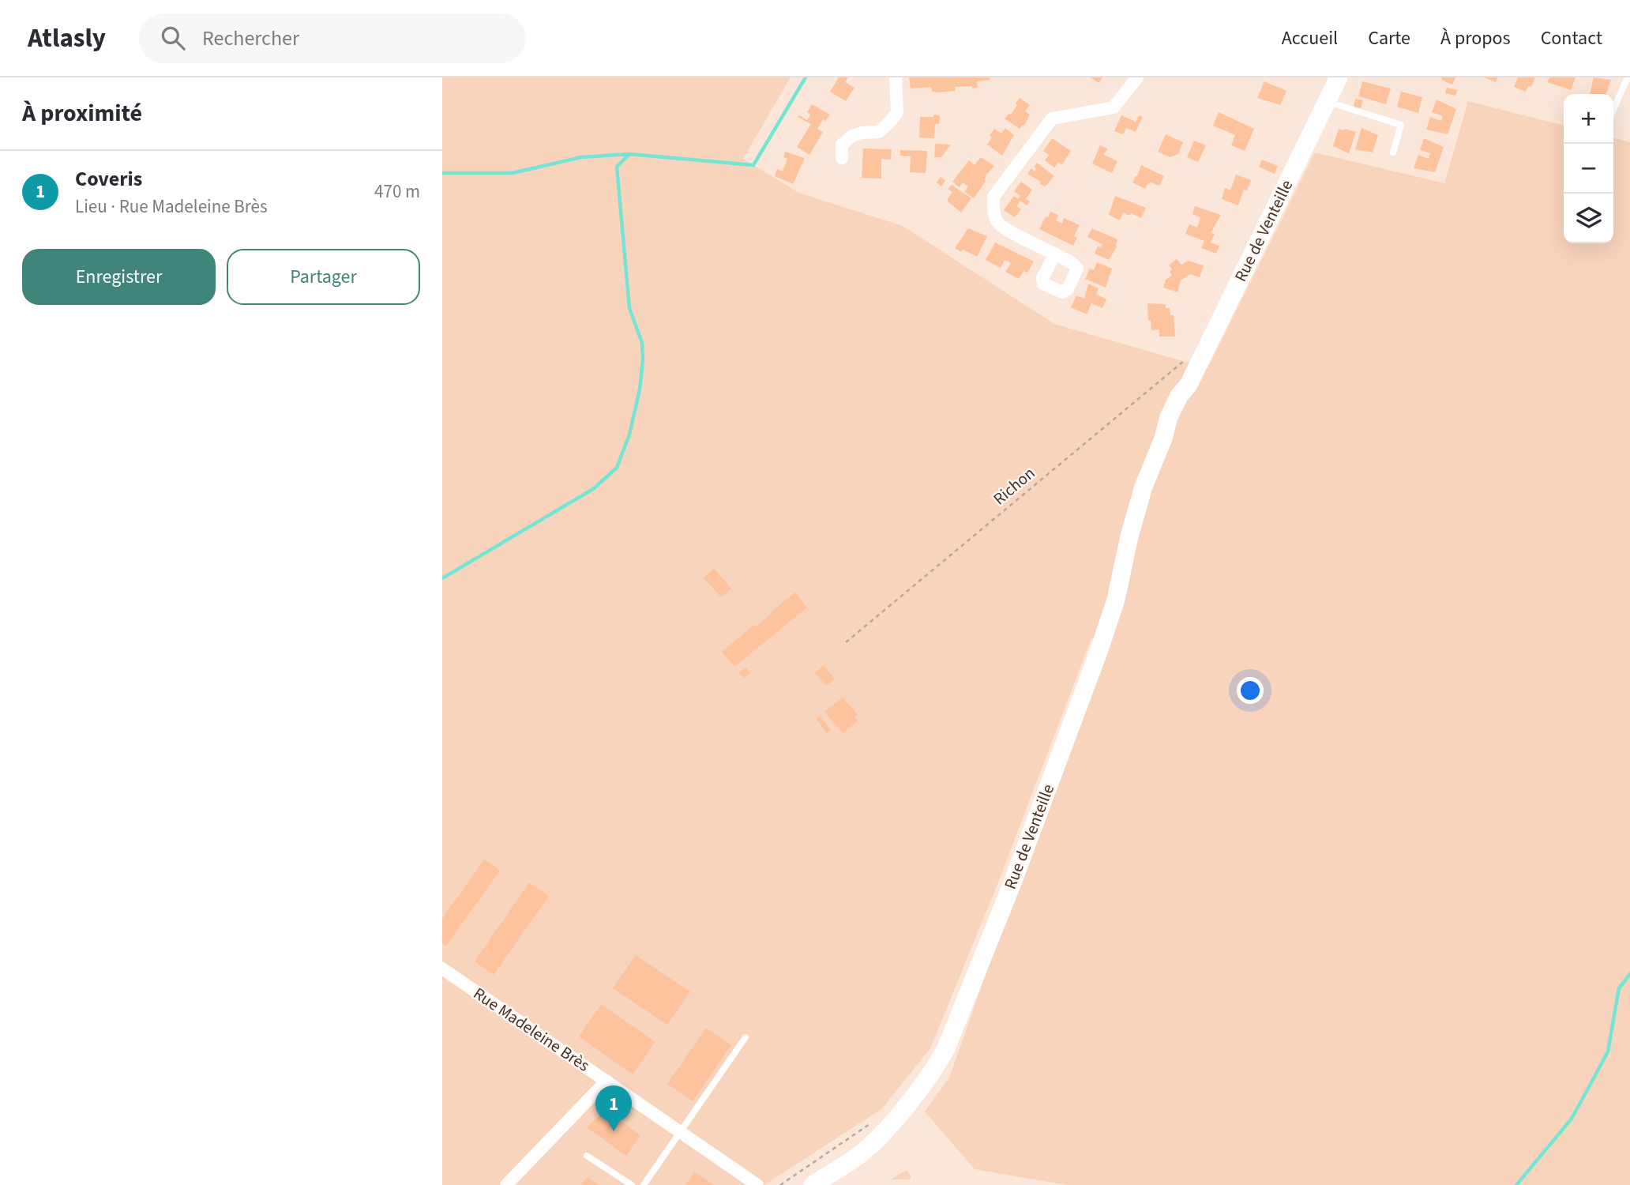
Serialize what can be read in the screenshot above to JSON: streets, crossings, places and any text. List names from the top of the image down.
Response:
{
  "streets": {
    "street": ["Rue de Venteille", "Rue Madeleine Brès"],
    "path": ["Richon"]
  },
  "crossings": [
    ["Rue de Venteille", "Richon"]
  ],
  "page": {
    "header": "Atlasly",
    "search": "Rechercher",
    "nav": [
      "Accueil",
      "Carte",
      "À propos",
      "Contact"
    ],
    "heading": "À proximité",
    "map_buttons": ["+", "−"],
    "list": [
      {
        "mark": "1",
        "name": "Coveris",
        "note": "Lieu · Rue Madeleine Brès",
        "value": "470 m"
      }
    ],
    "buttons": ["Enregistrer", "Partager"],
    "pins": "1"
  }
}
